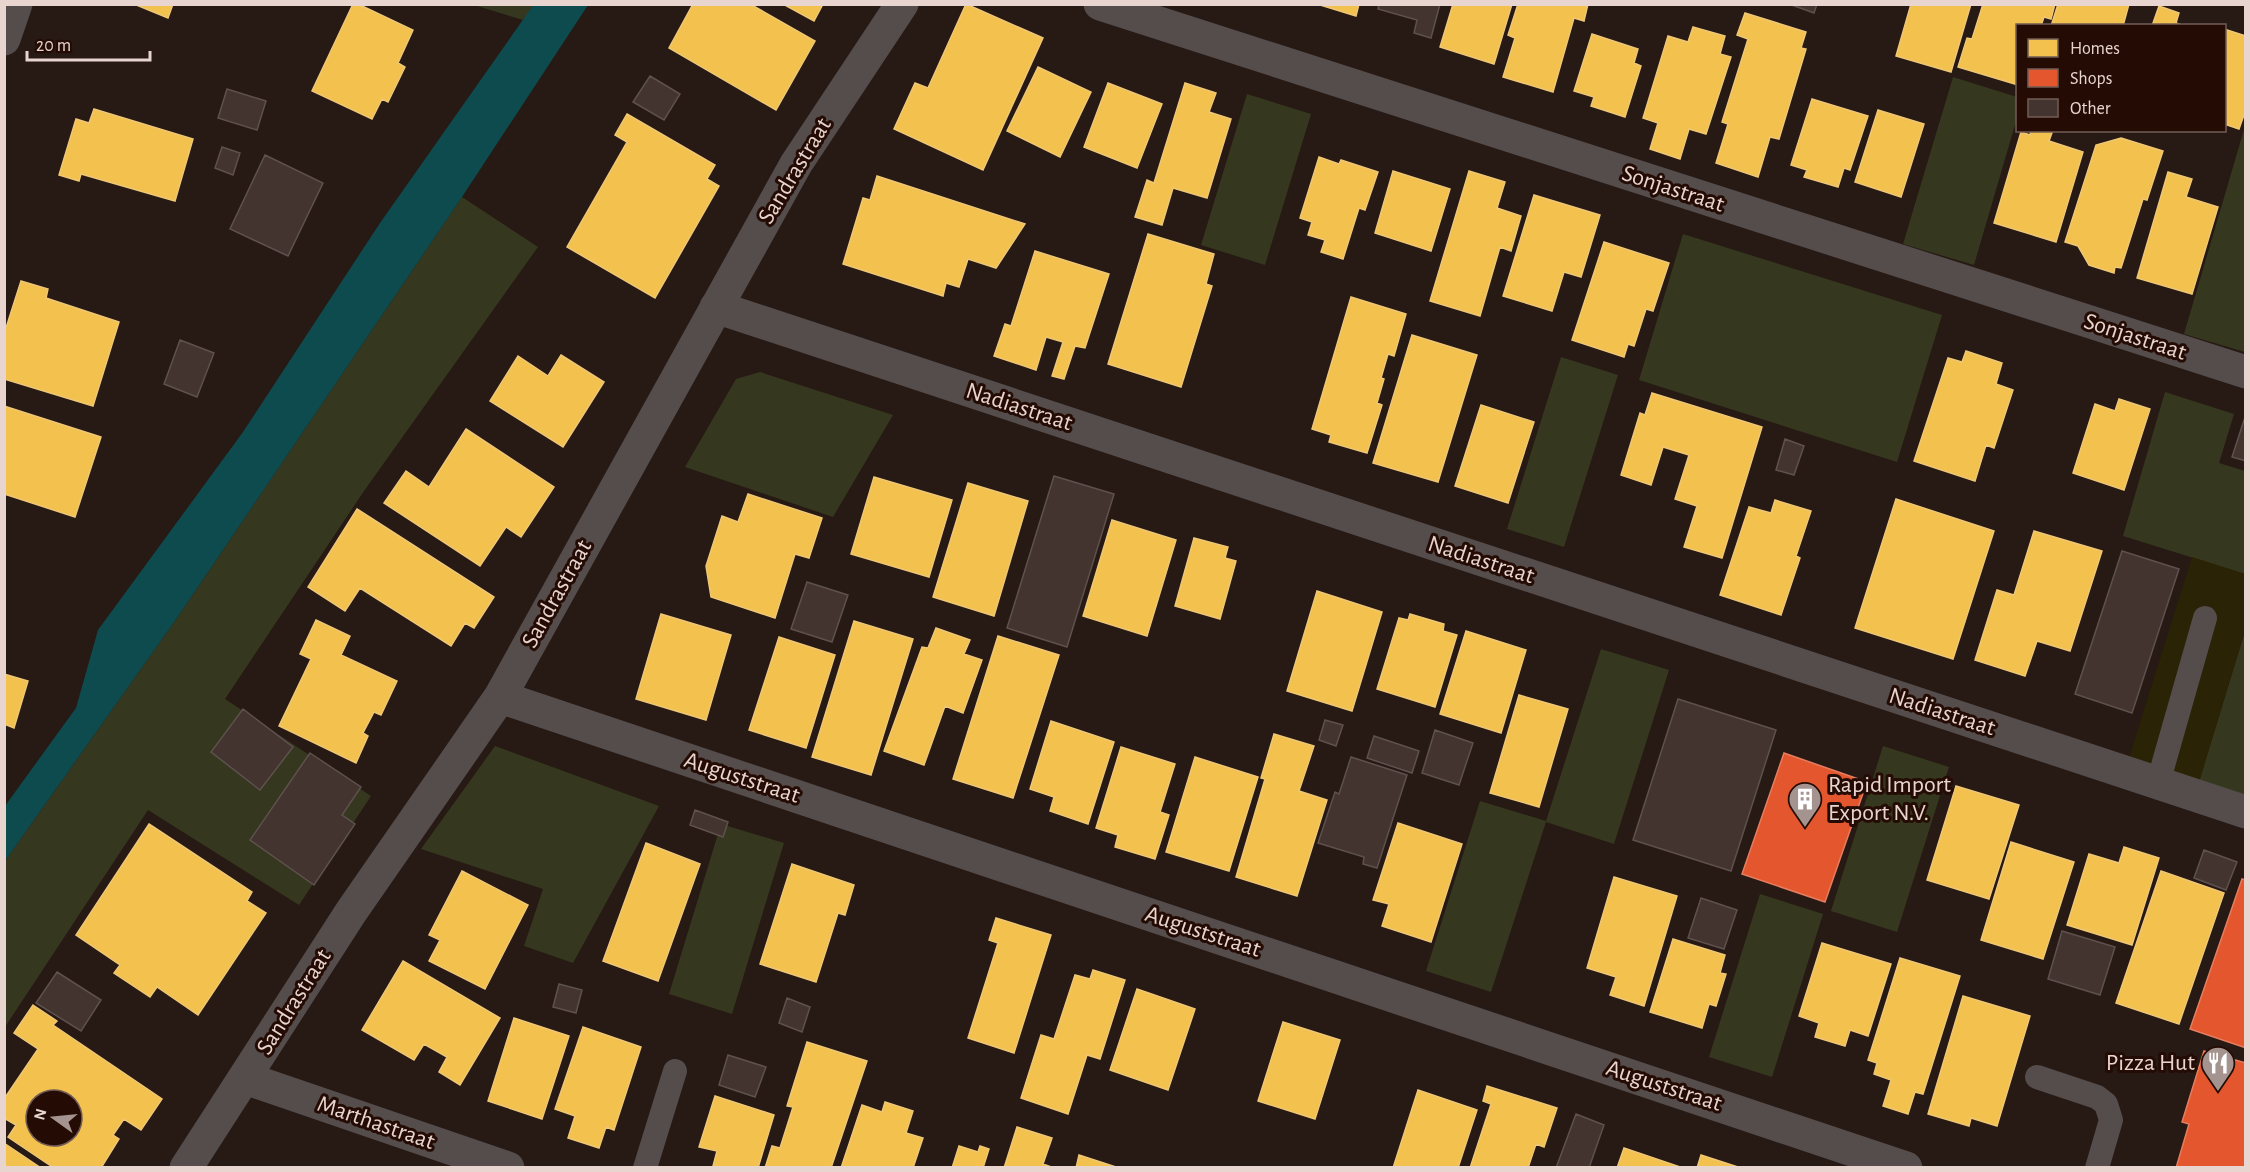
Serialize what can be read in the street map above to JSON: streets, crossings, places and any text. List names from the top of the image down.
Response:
{
  "streets": {
    "street": [
      "Sandrastraat",
      "Sonjastraat",
      "Nadiastraat",
      "Auguststraat",
      "Marthastraat"
    ]
  },
  "crossings": [
    ["Sandrastraat", "Nadiastraat"],
    ["Sandrastraat", "Auguststraat"],
    ["Sandrastraat", "Marthastraat"]
  ],
  "places": {
    "building": ["Rapid Import Export N.V."],
    "restaurant": ["Pizza Hut"]
  },
  "legend": ["Homes", "Shops", "Other"],
  "scale_bar": "20 m",
  "north": "left"
}
